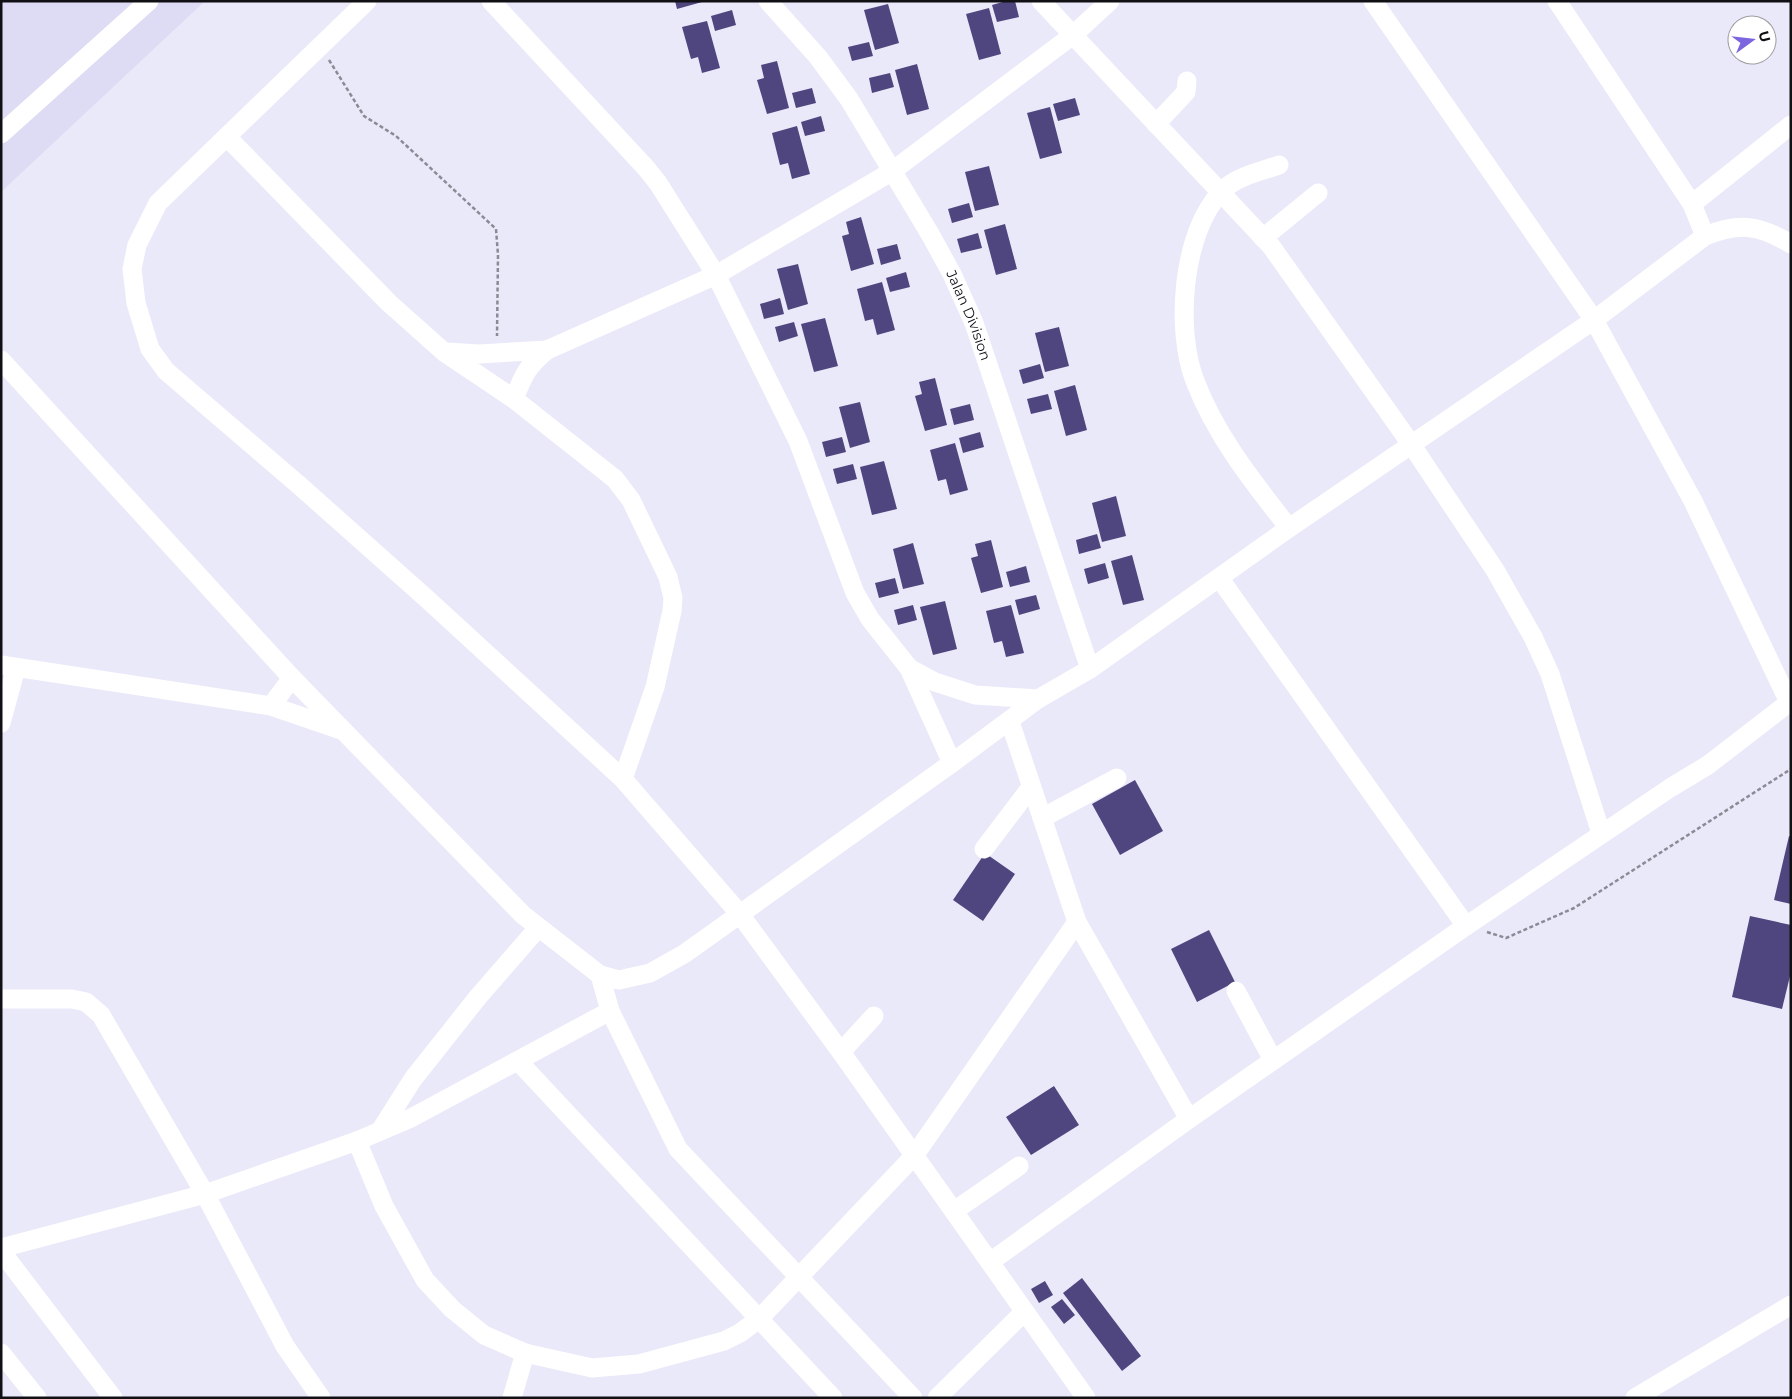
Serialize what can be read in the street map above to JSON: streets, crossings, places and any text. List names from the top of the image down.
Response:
{
  "streets": {
    "street": ["Jalan Division"]
  },
  "north": "right"
}
